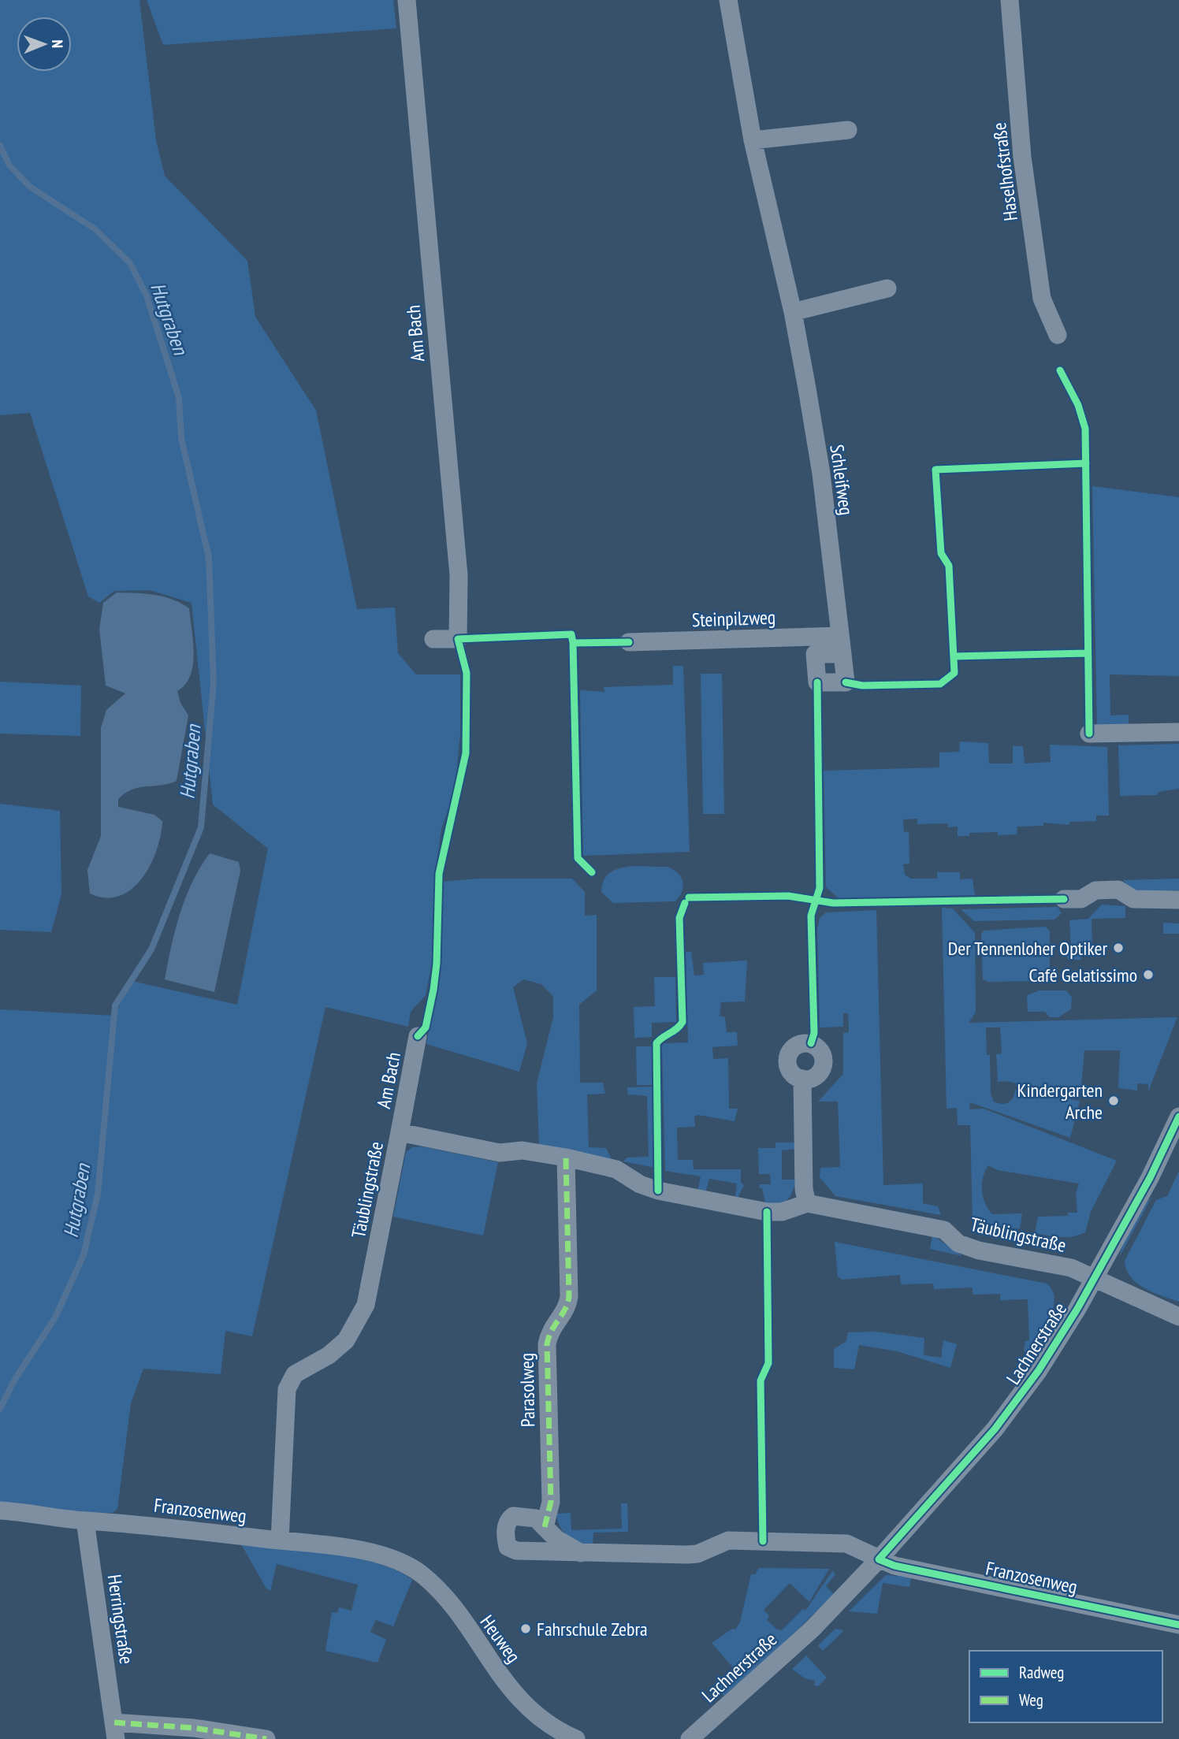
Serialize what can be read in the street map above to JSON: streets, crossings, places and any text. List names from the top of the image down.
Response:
{
  "streets": {
    "street": [
      "Haselhofstraße",
      "Am Bach",
      "Schleifweg",
      "Steinpilzweg",
      "Täublingstraße",
      "Lachnerstraße",
      "Parasolweg",
      "Franzosenweg",
      "Herringstraße",
      "Heuweg"
    ]
  },
  "crossings": [
    ["Am Bach", "Täublingstraße"],
    ["Schleifweg", "Steinpilzweg"],
    ["Täublingstraße", "Lachnerstraße"],
    ["Täublingstraße", "Parasolweg"],
    ["Täublingstraße", "Franzosenweg"],
    ["Lachnerstraße", "Franzosenweg"],
    ["Parasolweg", "Franzosenweg"],
    ["Franzosenweg", "Herringstraße"],
    ["Franzosenweg", "Heuweg"]
  ],
  "water": ["Hutgraben"],
  "places": [
    "Der Tennenloher Optiker",
    "Café Gelatissimo",
    "Kindergarten Arche",
    "Fahrschule Zebra"
  ],
  "legend": ["Radweg", "Weg"],
  "north": "right"
}
